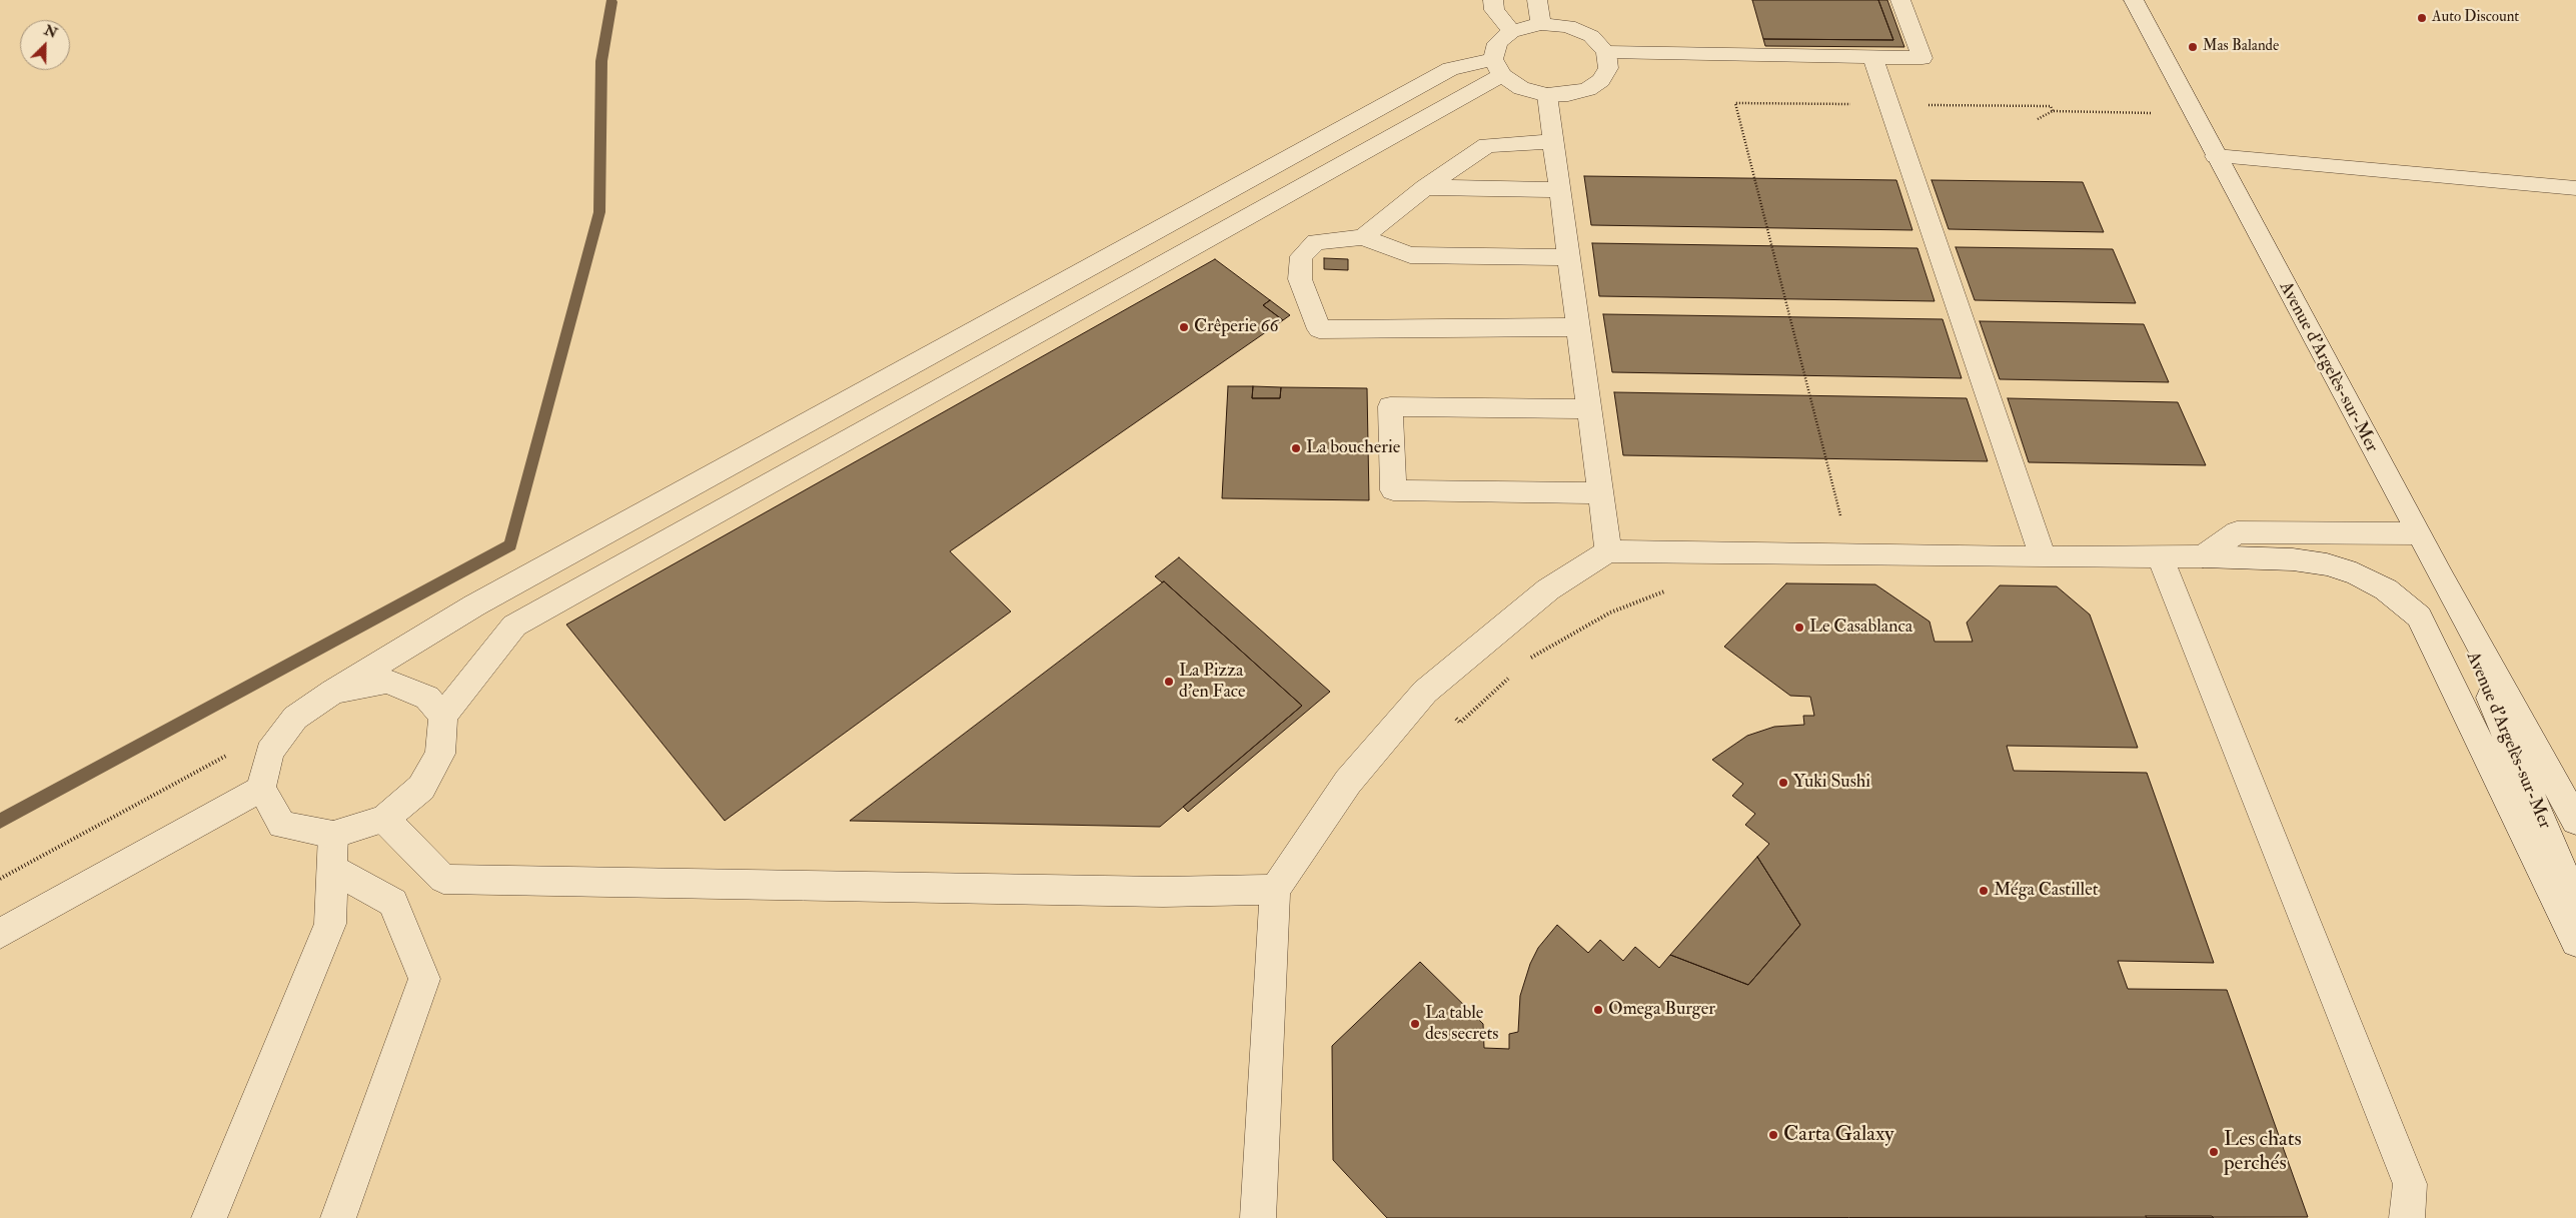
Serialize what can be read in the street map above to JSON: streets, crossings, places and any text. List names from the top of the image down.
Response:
{
  "streets": {
    "street": ["Avenue d'Argelès-sur-Mer"]
  },
  "places": [
    "Auto Discount",
    "Mas Balande",
    "Crêperie 66",
    "La boucherie",
    "Le Casablanca",
    "La Pizza d'en Face",
    "Yuki Sushi",
    "Méga Castillet",
    "Omega Burger",
    "La table des secrets",
    "Carta Galaxy",
    "Les chats perchés"
  ],
  "north": "top right"
}
